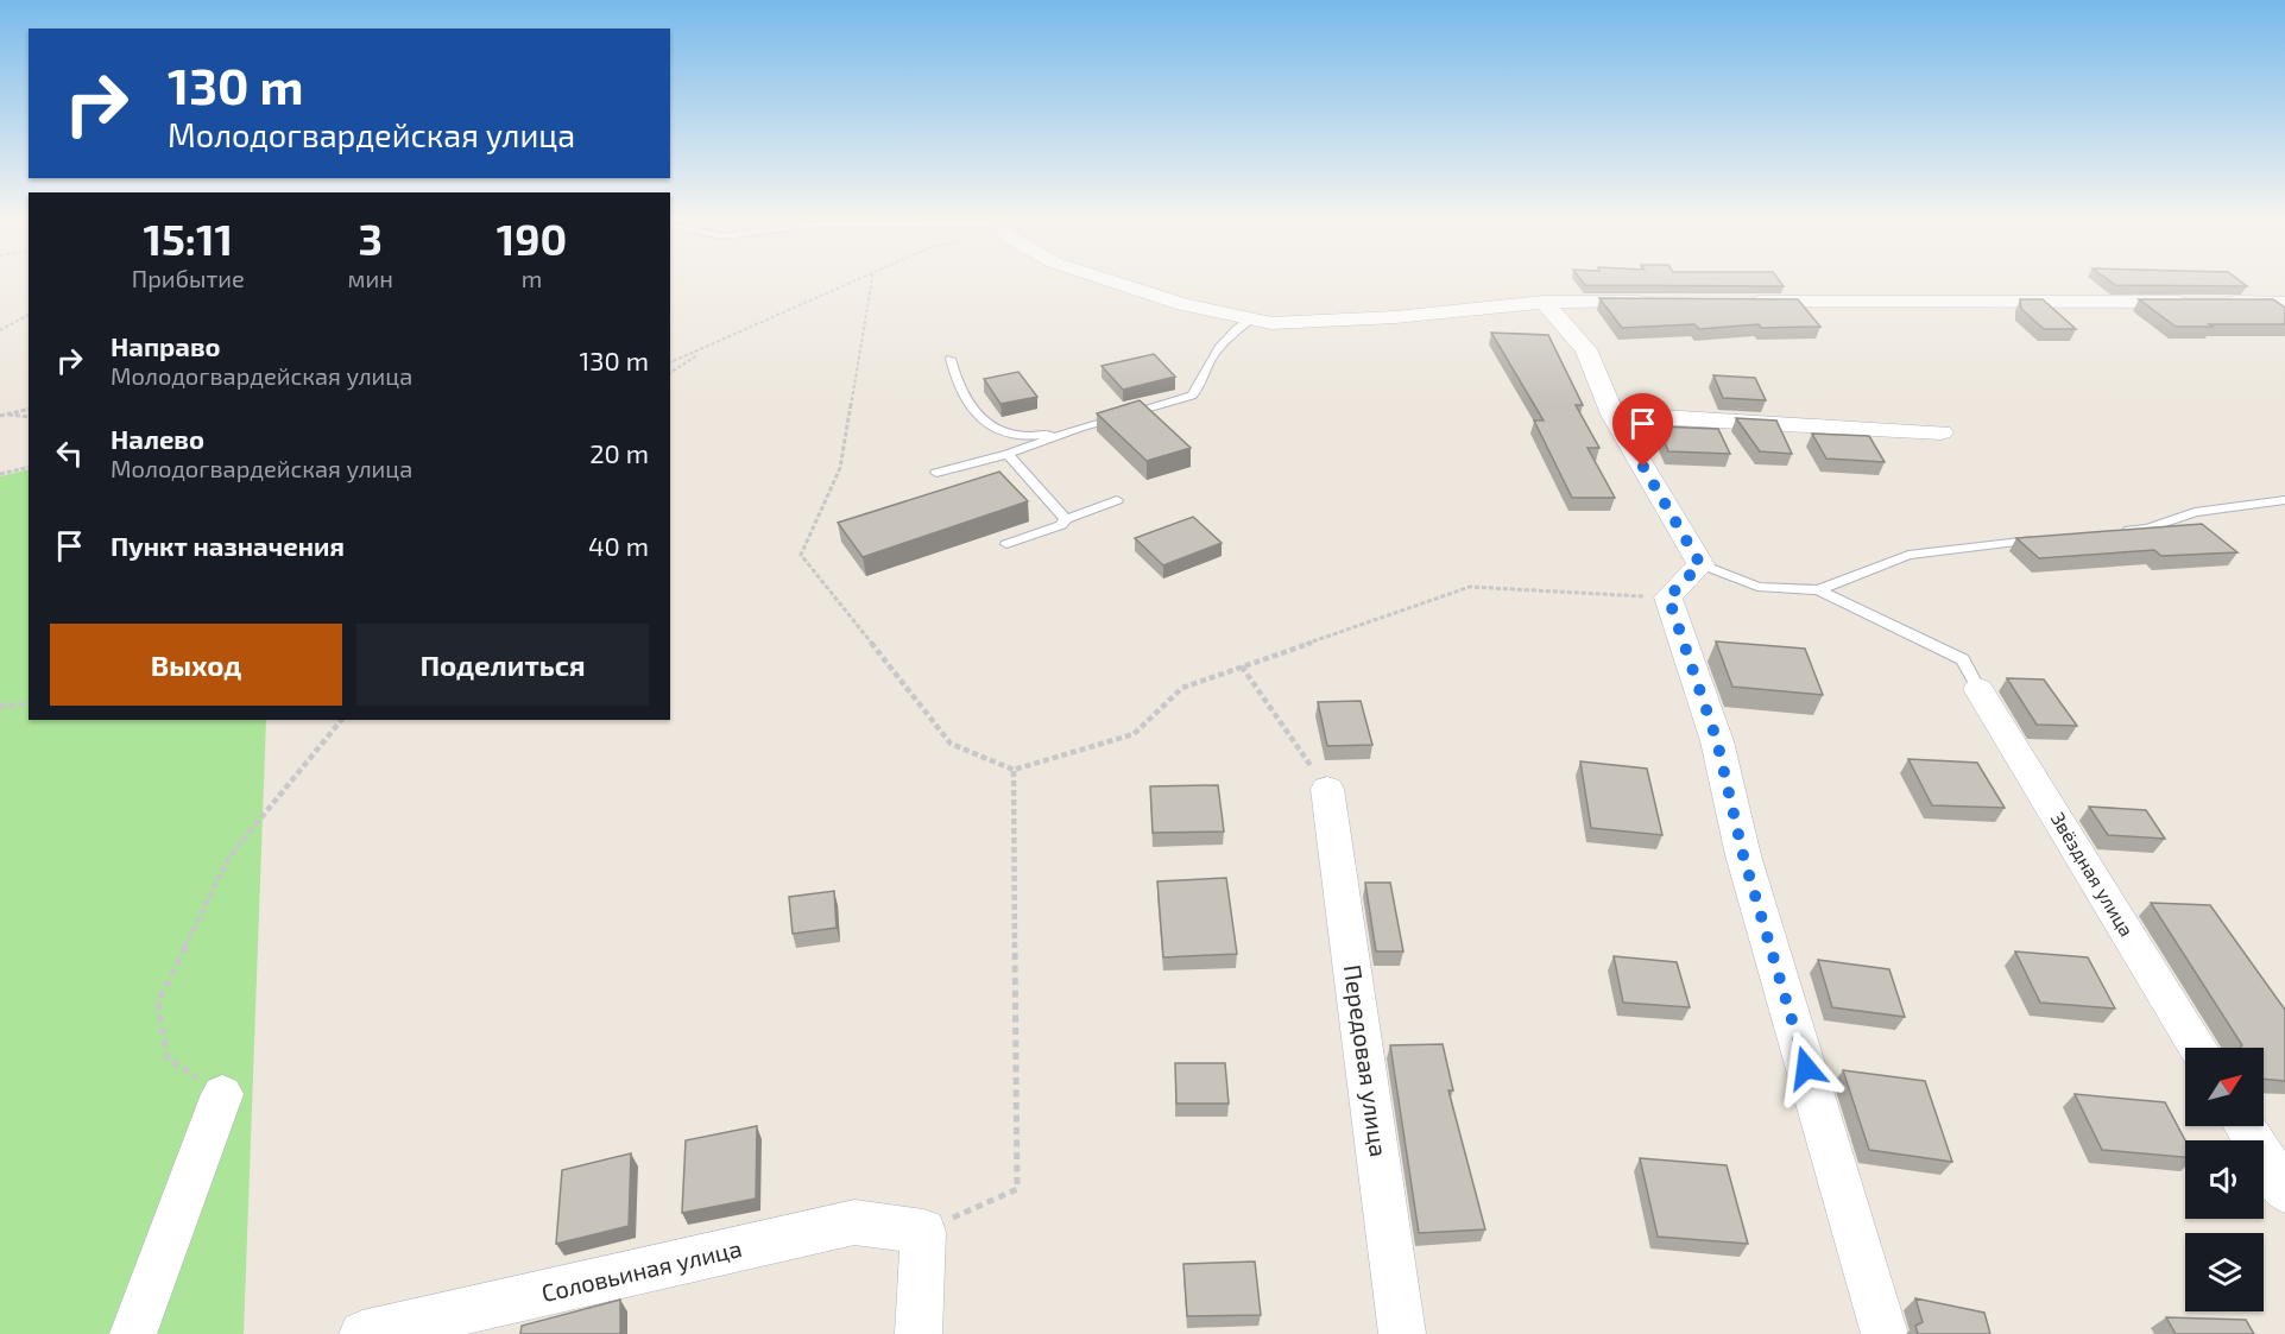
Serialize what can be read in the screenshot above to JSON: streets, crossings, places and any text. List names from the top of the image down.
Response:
{
  "streets": {
    "street": ["Звёздная улица", "Передовая улица", "Соловьиная улица"]
  },
  "north": "top right",
  "page": {
    "turn": ["130 m", "Молодогвардейская улица"],
    "eta": [
      "15:11",
      "Прибытие",
      "3",
      "мин",
      "190",
      "m"
    ],
    "list": [
      {
        "name": "Направо",
        "note": "Молодогвардейская улица",
        "value": "130 m"
      },
      {
        "name": "Налево",
        "note": "Молодогвардейская улица",
        "value": "20 m"
      },
      {
        "name": "Пункт назначения",
        "value": "40 m"
      }
    ],
    "buttons": ["Выход", "Поделиться"]
  }
}
